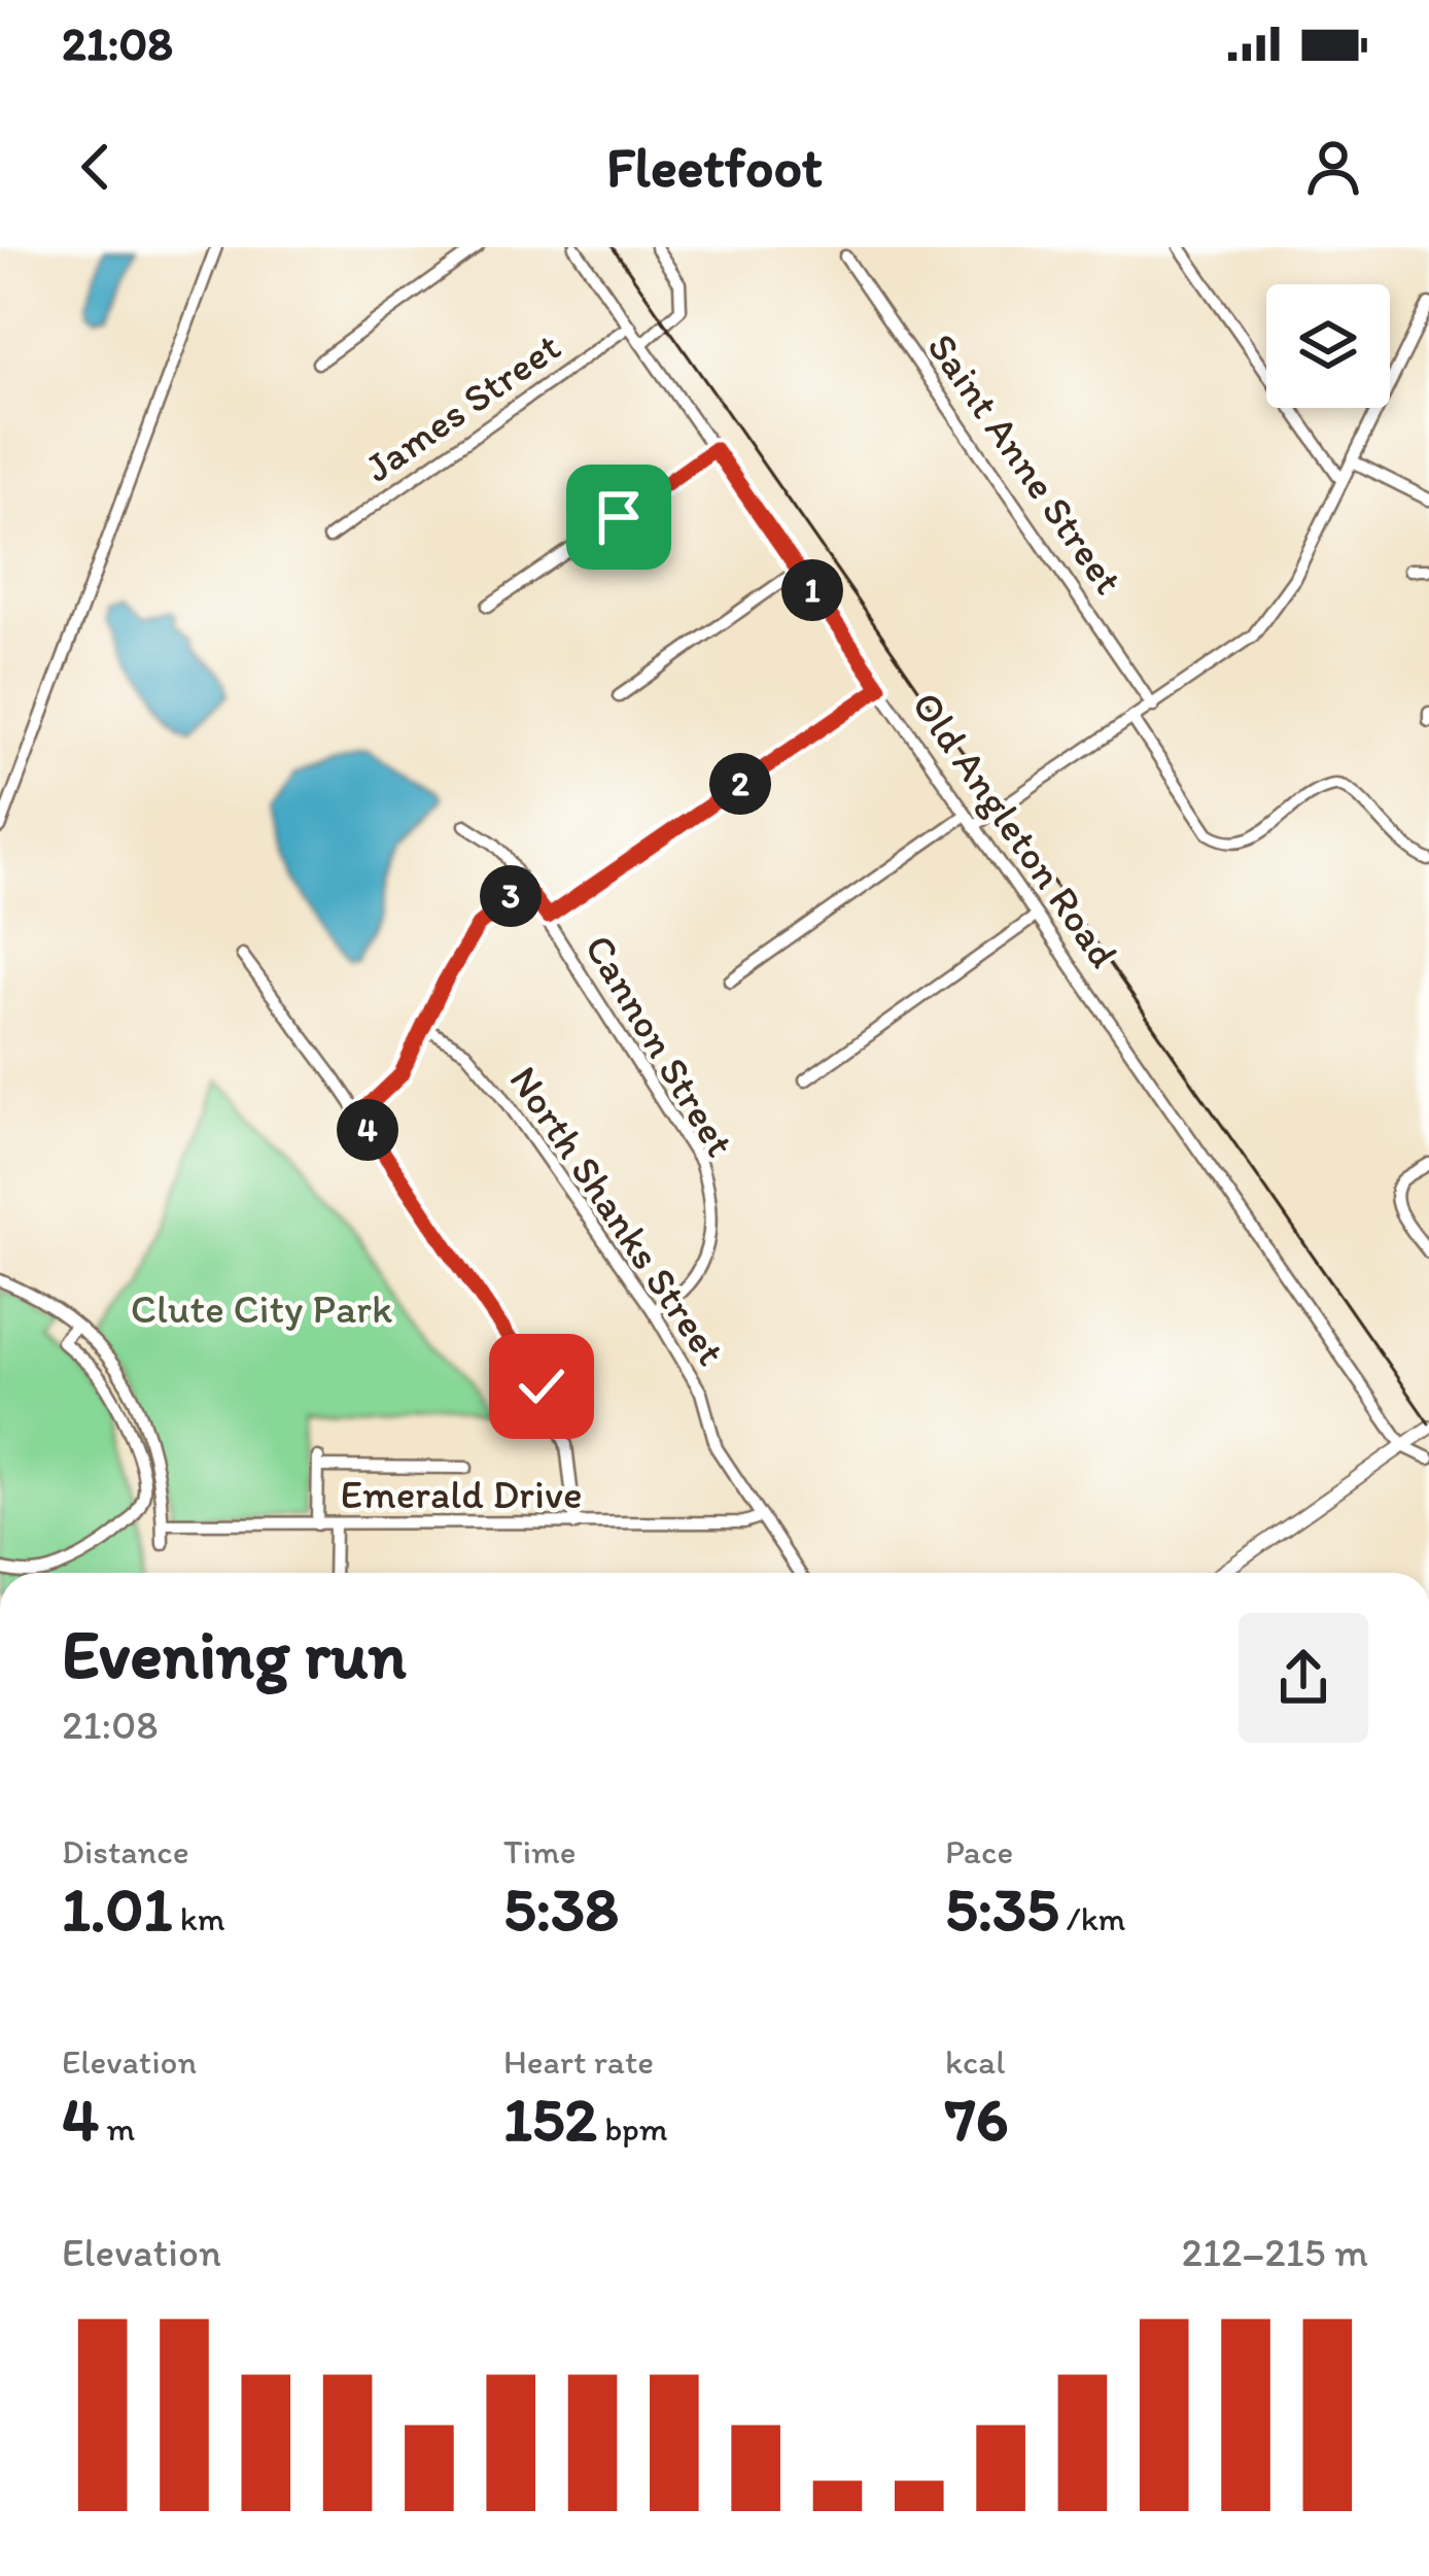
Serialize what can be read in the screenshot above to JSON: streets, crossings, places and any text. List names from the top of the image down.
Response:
{
  "streets": {
    "street": [
      "James Street",
      "Saint Anne Street",
      "Old Angleton Road",
      "Cannon Street",
      "North Shanks Street",
      "Emerald Drive"
    ]
  },
  "crossings": [
    ["James Street", "Old Angleton Road"],
    ["Cannon Street", "North Shanks Street"],
    ["North Shanks Street", "Emerald Drive"]
  ],
  "parks": ["Clute City Park"],
  "page": {
    "status": "21:08",
    "header": "Fleetfoot",
    "pins": [
      "1",
      "2",
      "3",
      "4"
    ],
    "heading": ["Evening run", "21:08"],
    "stats": [
      ["Distance", "1.01 km"],
      ["Time", "5:38"],
      ["Pace", "5:35 /km"],
      ["Elevation", "4 m"],
      ["Heart rate", "152 bpm"],
      ["kcal", "76"]
    ],
    "chart": ["Elevation", "212–215 m"]
  }
}
